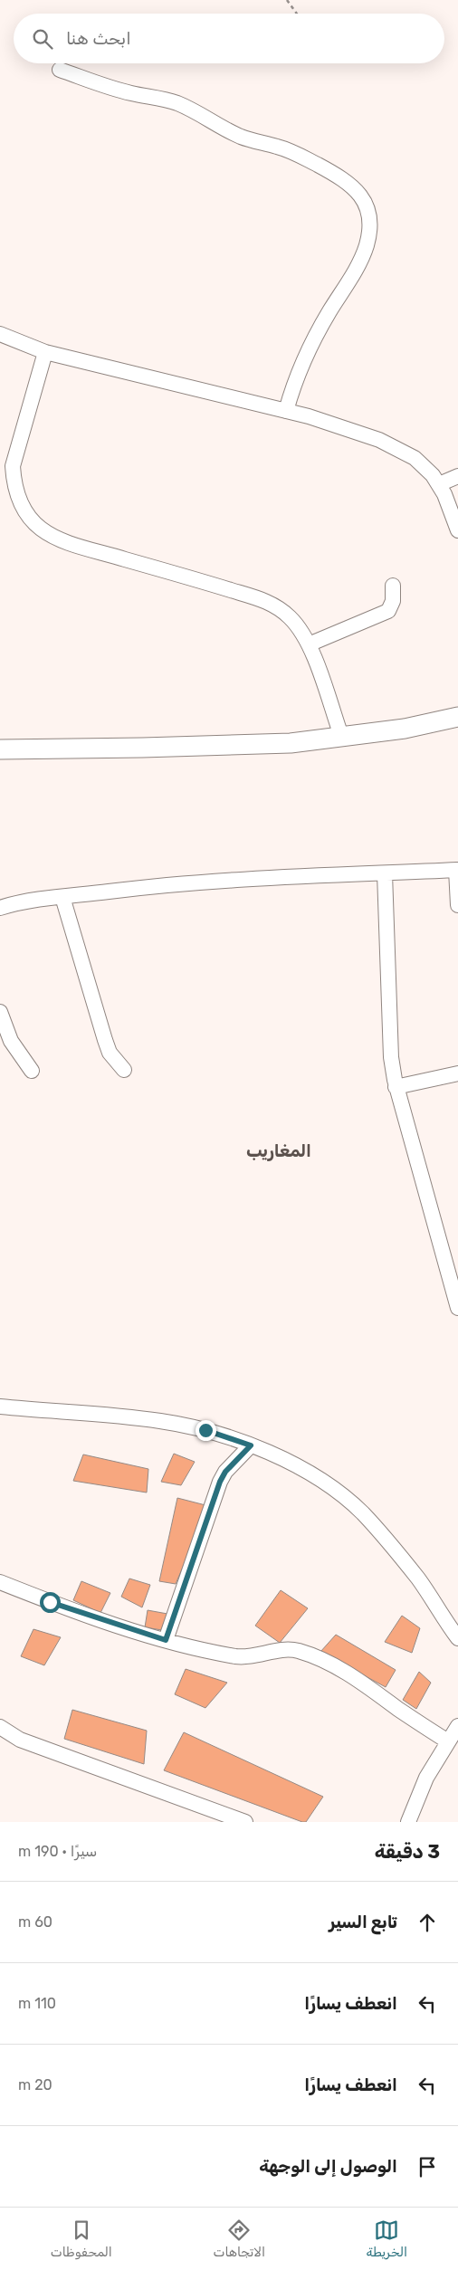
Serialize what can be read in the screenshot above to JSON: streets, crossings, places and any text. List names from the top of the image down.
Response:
{
  "districts": ["المغاريب"],
  "page": {
    "search": "ابحث هنا",
    "heading": ["3 دقيقة", "سيرًا · 190 m"],
    "list": [
      ["تابع السير", "60 m"],
      ["انعطف يسارًا", "110 m"],
      ["انعطف يسارًا", "20 m"],
      "الوصول إلى الوجهة"
    ],
    "nav": ["الخريطة", "الاتجاهات", "المحفوظات"]
  }
}
